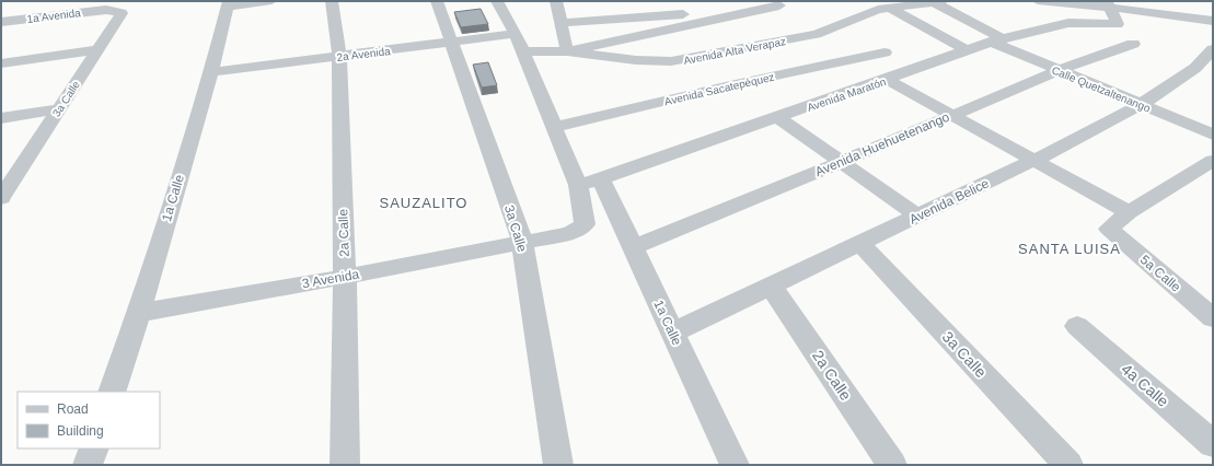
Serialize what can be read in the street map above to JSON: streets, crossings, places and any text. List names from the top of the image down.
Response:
{
  "streets": {
    "street": [
      "1a Avenida",
      "Avenida Alta Verapaz",
      "2a Avenida",
      "Avenida Sacatepéquez",
      "Calle Quetzaltenango",
      "Avenida Maratón",
      "3a Calle",
      "Avenida Huehuetenango",
      "1a Calle",
      "Avenida Belice",
      "2a Calle",
      "5a Calle",
      "3 Avenida",
      "4a Calle"
    ]
  },
  "crossings": [
    ["1a Avenida", "3a Calle"],
    ["Avenida Alta Verapaz", "Calle Quetzaltenango"],
    ["Avenida Alta Verapaz", "1a Calle"],
    ["2a Avenida", "3a Calle"],
    ["2a Avenida", "1a Calle"],
    ["2a Avenida", "2a Calle"],
    ["Avenida Sacatepéquez", "1a Calle"],
    ["Calle Quetzaltenango", "Avenida Maratón"],
    ["Calle Quetzaltenango", "Avenida Huehuetenango"],
    ["Calle Quetzaltenango", "Avenida Belice"],
    ["Avenida Maratón", "1a Calle"],
    ["3a Calle", "Avenida Belice"],
    ["3a Calle", "3 Avenida"],
    ["Avenida Huehuetenango", "1a Calle"],
    ["1a Calle", "Avenida Belice"],
    ["1a Calle", "3 Avenida"],
    ["Avenida Belice", "2a Calle"],
    ["2a Calle", "3 Avenida"]
  ],
  "districts": ["SAUZALITO", "SANTA LUISA"],
  "legend": ["Road", "Building"]
}
